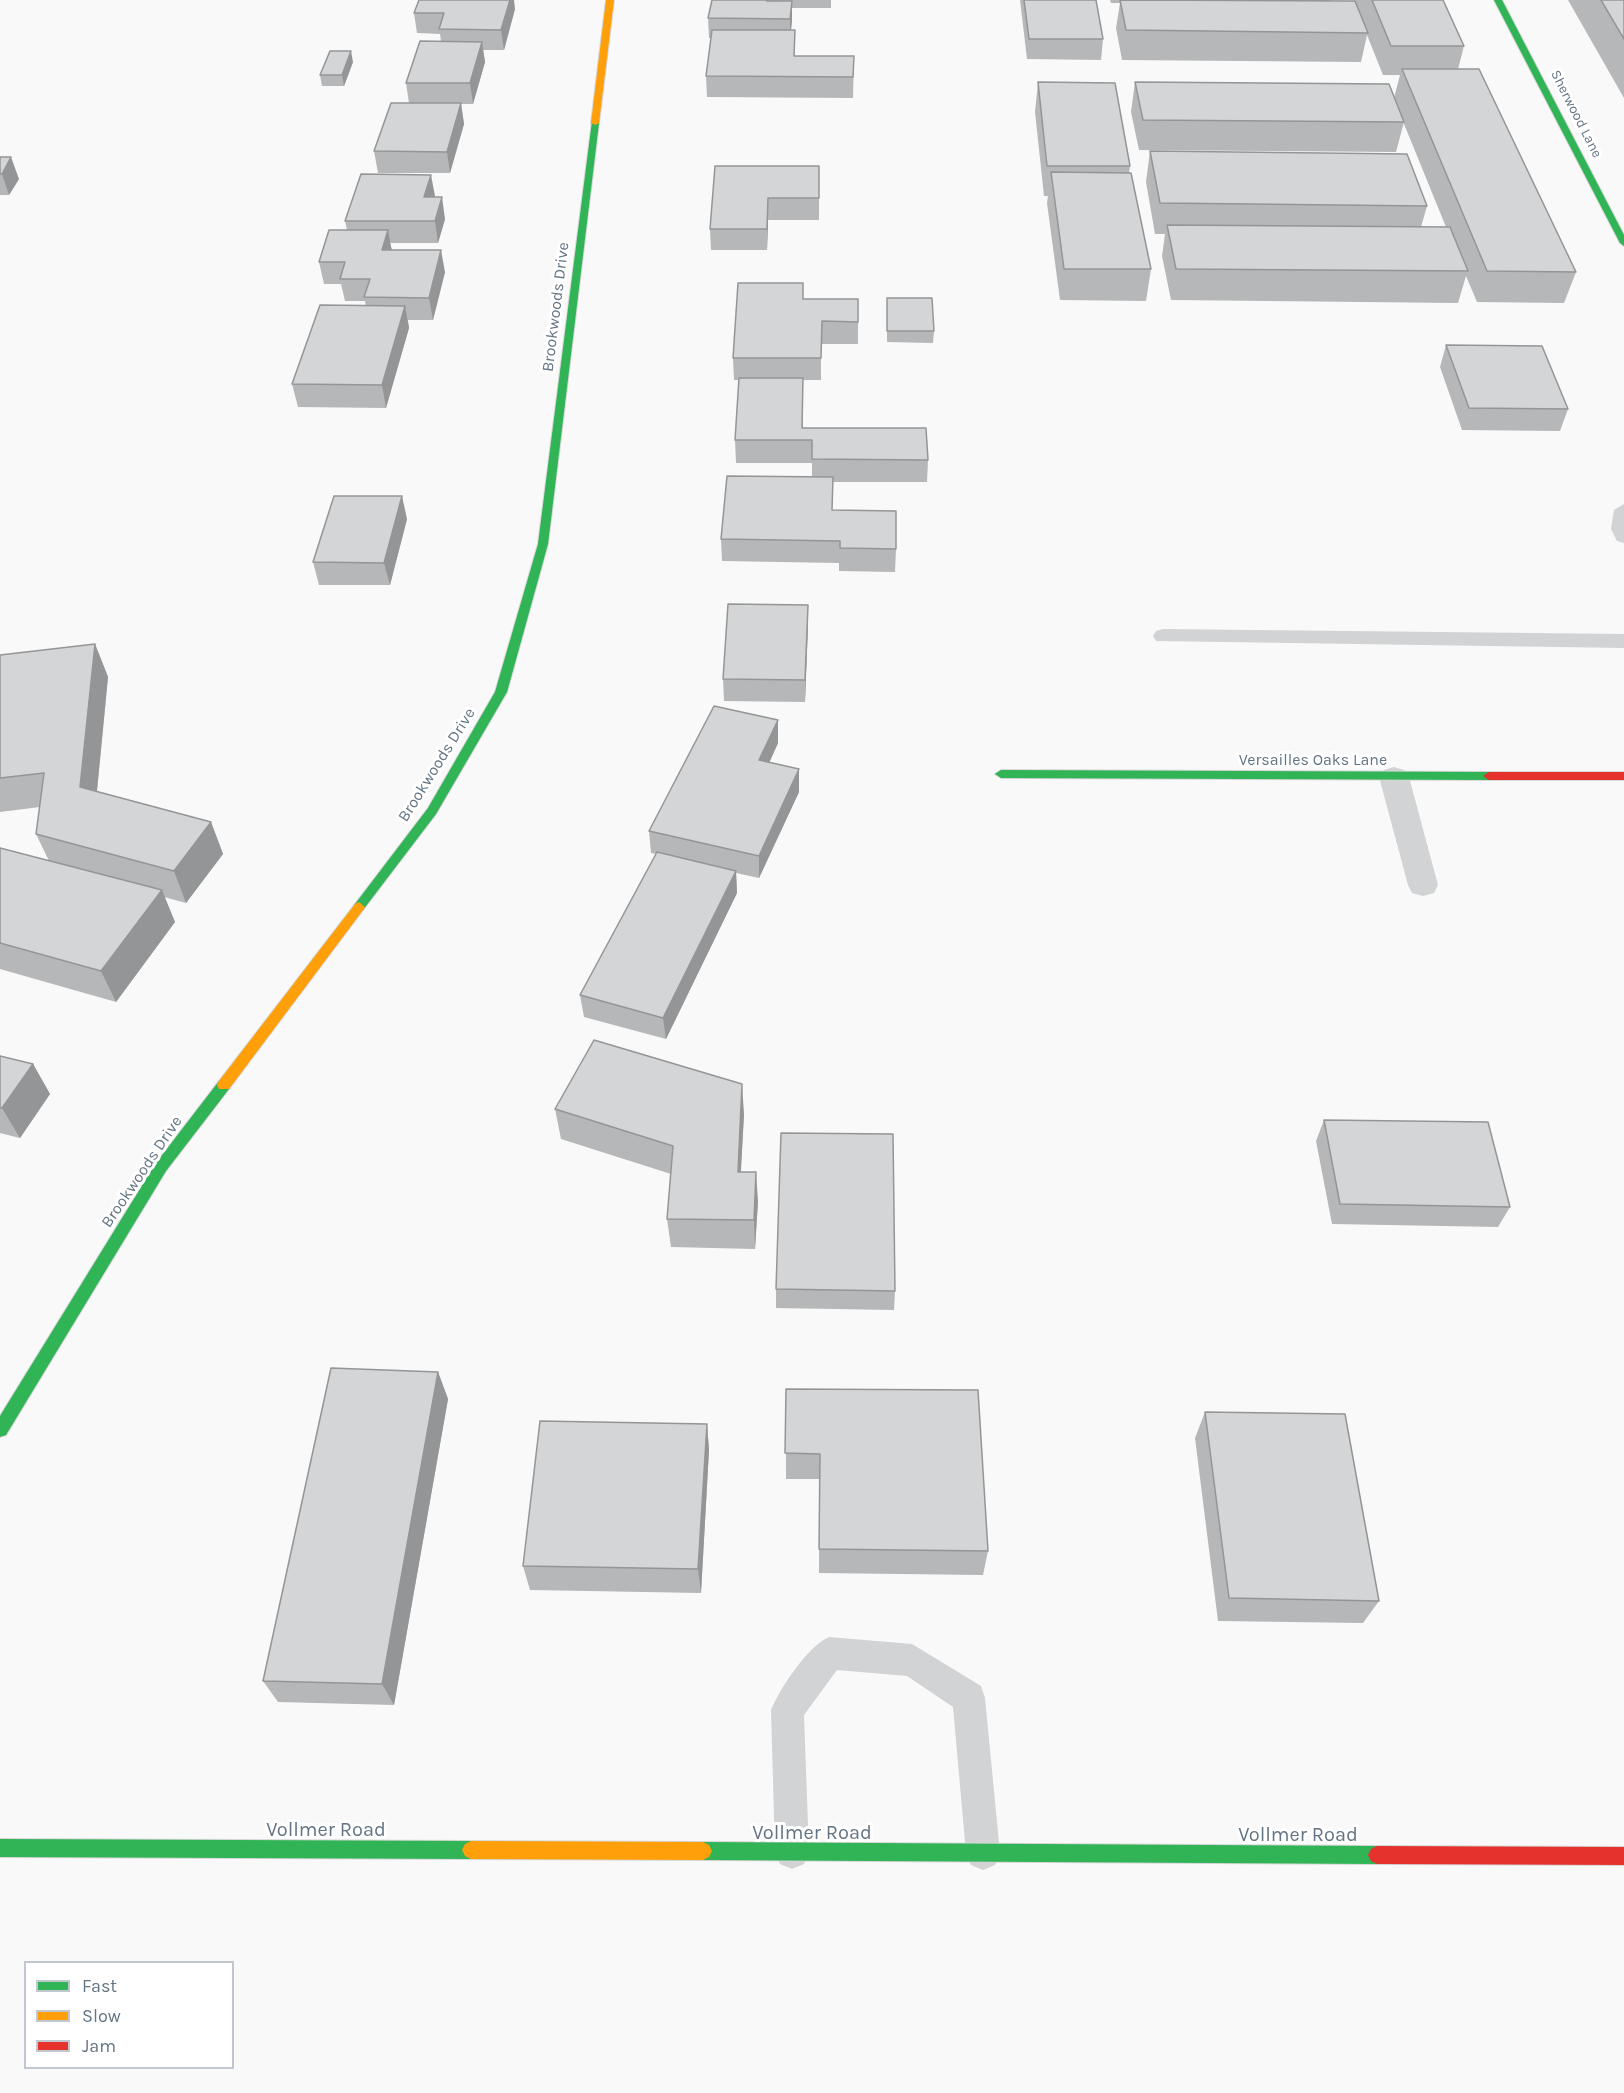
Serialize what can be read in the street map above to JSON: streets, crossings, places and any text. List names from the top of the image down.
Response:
{
  "streets": {
    "street": [
      "Sherwood Lane",
      "Brookwoods Drive",
      "Versailles Oaks Lane",
      "Vollmer Road"
    ]
  },
  "legend": ["Fast", "Slow", "Jam"]
}
